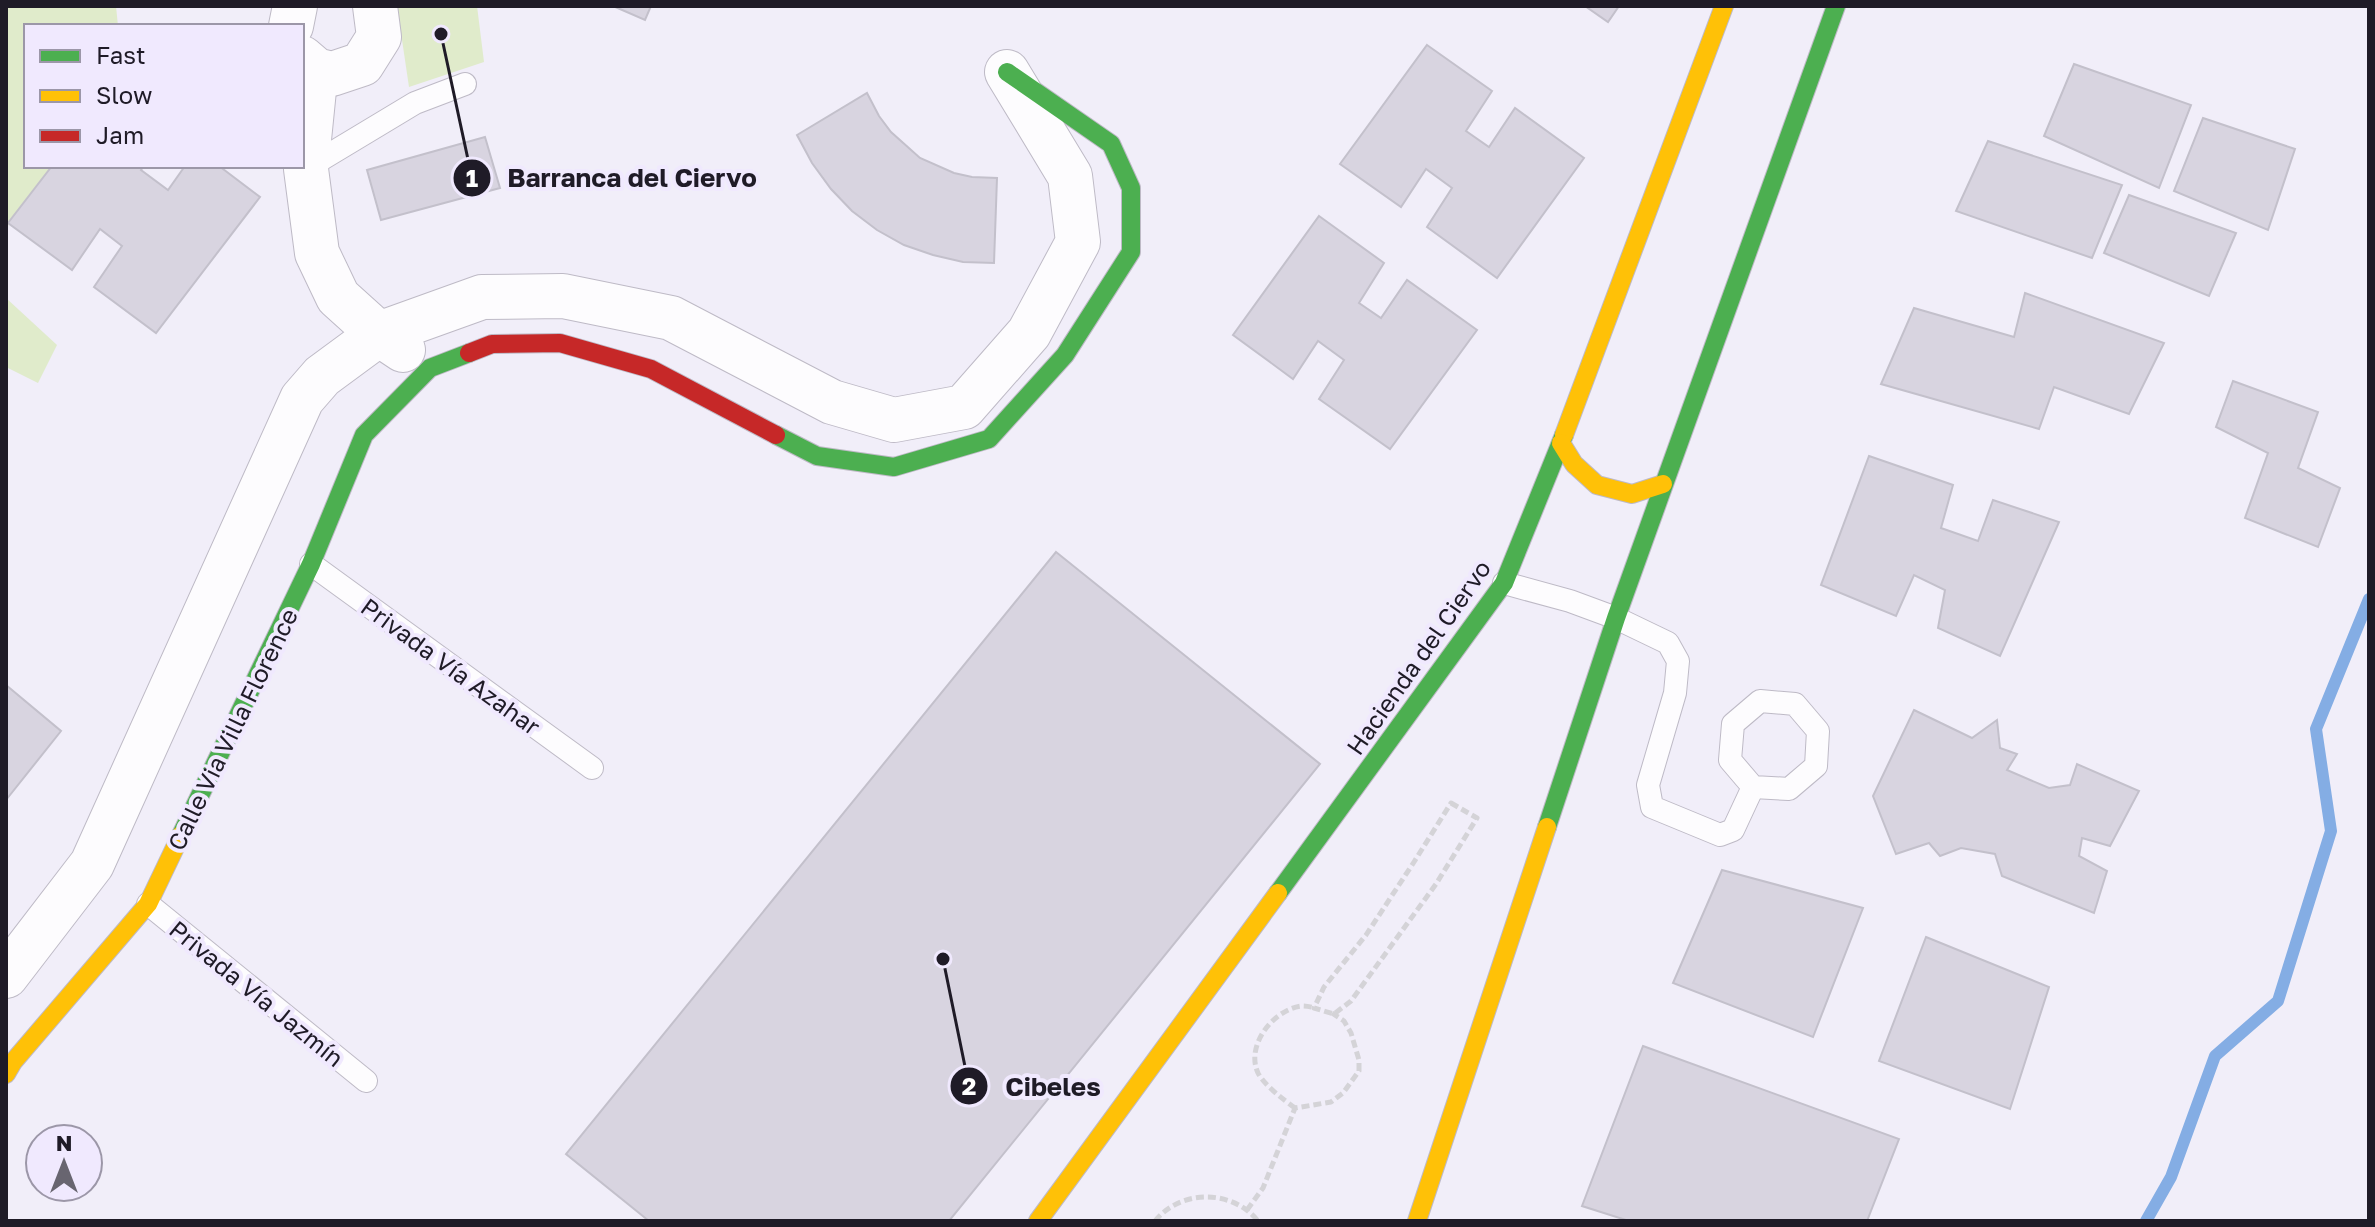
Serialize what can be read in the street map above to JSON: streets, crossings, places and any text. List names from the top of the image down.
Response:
{
  "streets": {
    "street": ["Hacienda del Ciervo", "Calle Via Villa Florence"],
    "lane": ["Privada Vía Azahar", "Privada Vía Jazmín"]
  },
  "crossings": [
    ["Privada Vía Azahar", "Calle Via Villa Florence"],
    ["Calle Via Villa Florence", "Privada Vía Jazmín"]
  ],
  "places": ["Barranca del Ciervo", "Cibeles"],
  "legend": ["Fast", "Slow", "Jam"],
  "north": "top"
}
